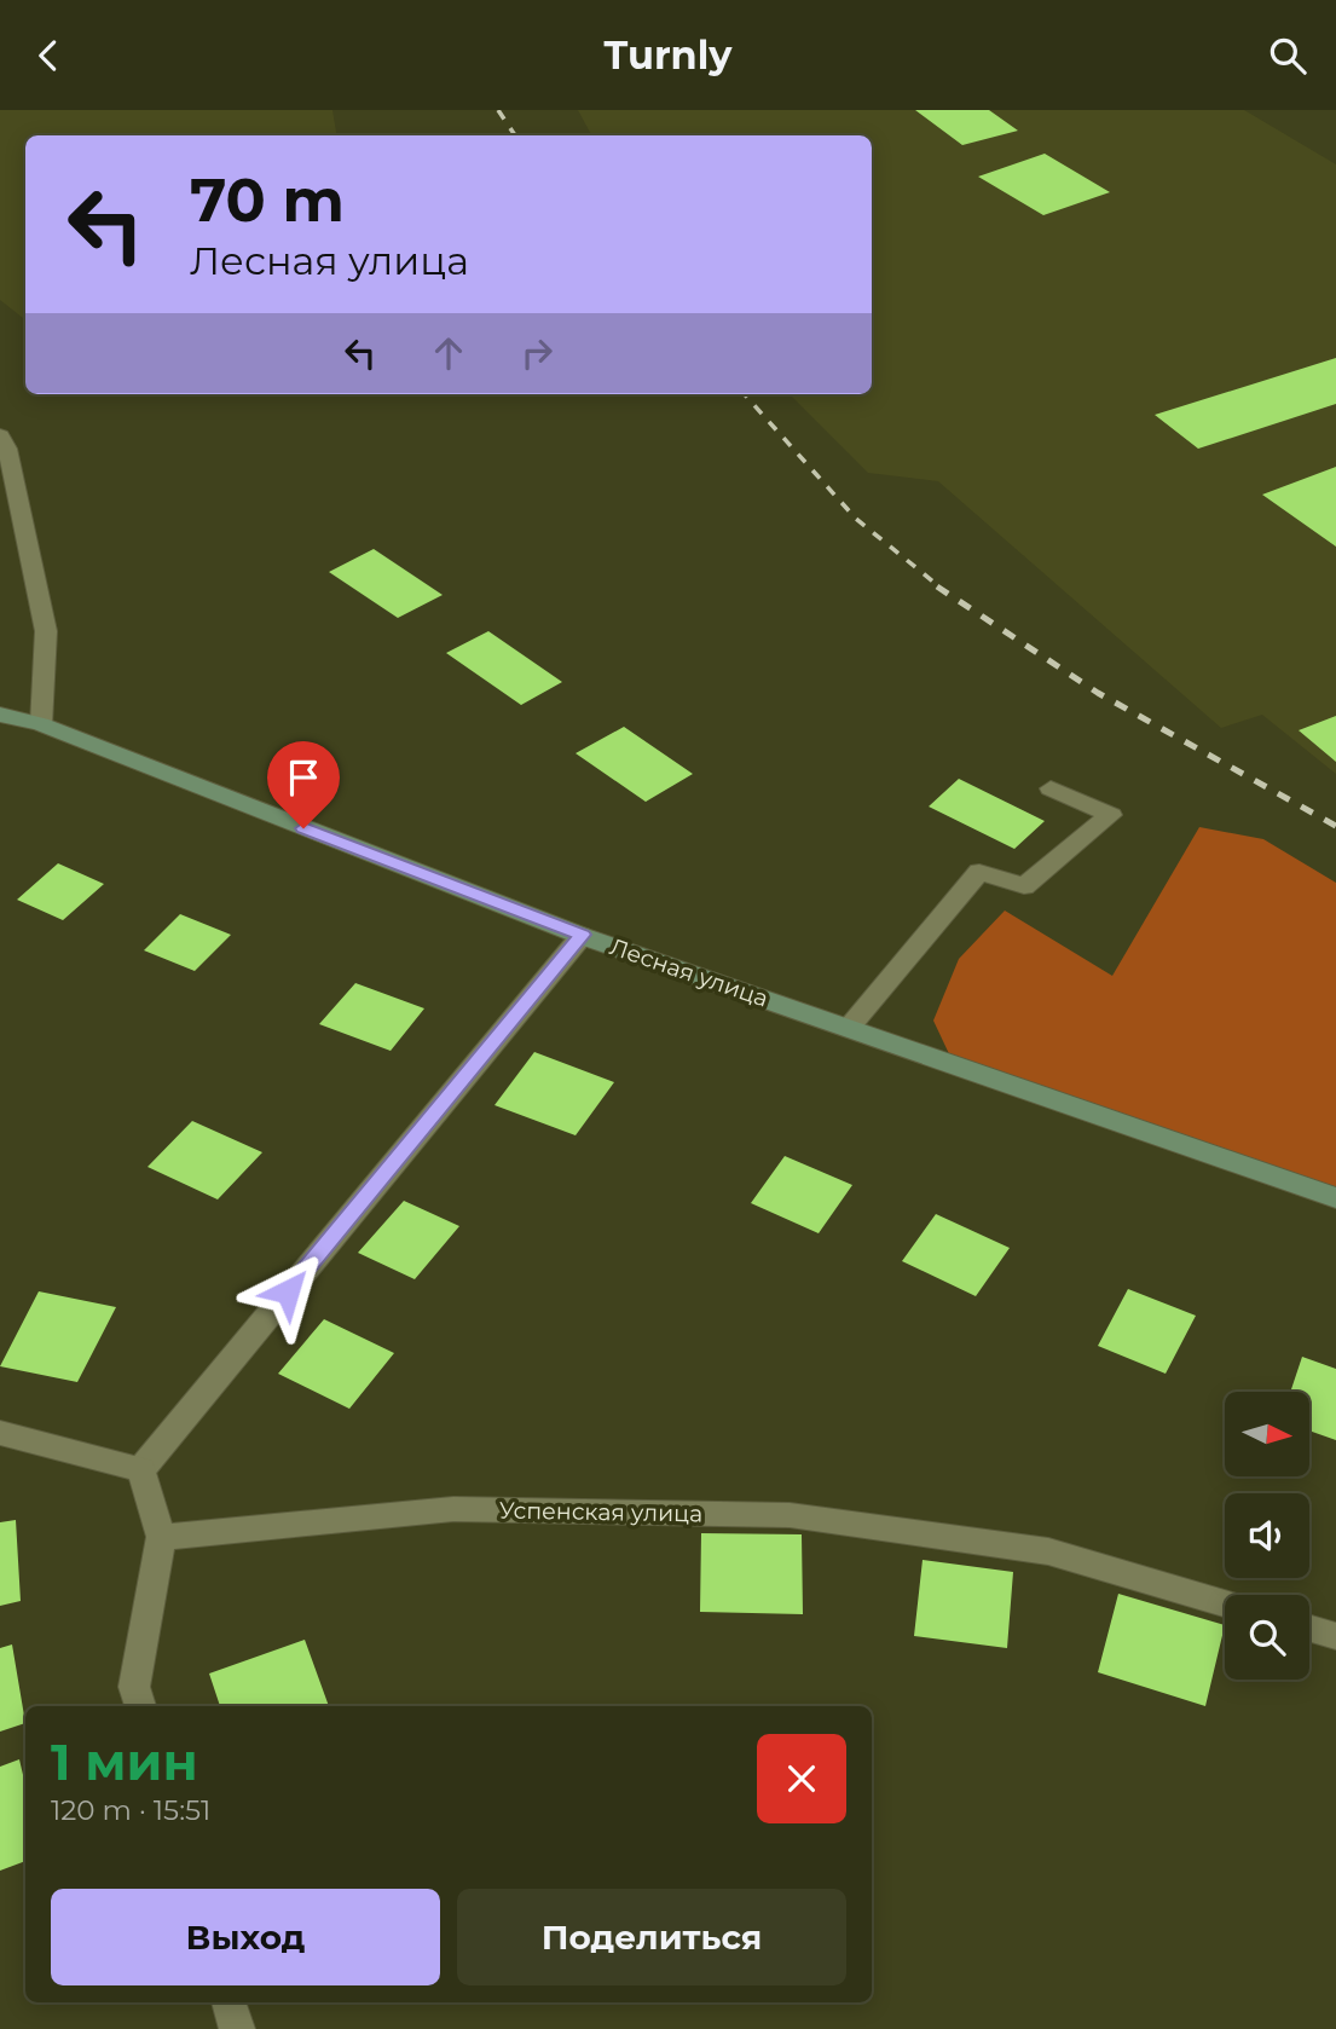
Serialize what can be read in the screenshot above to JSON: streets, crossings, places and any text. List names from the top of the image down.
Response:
{
  "streets": {
    "main road": ["Лесная улица"],
    "street": ["Успенская улица"]
  },
  "north": "right",
  "page": {
    "header": "Turnly",
    "turn": ["70 m", "Лесная улица"],
    "heading": ["1 мин", "120 m · 15:51"],
    "buttons": ["Выход", "Поделиться"]
  }
}
